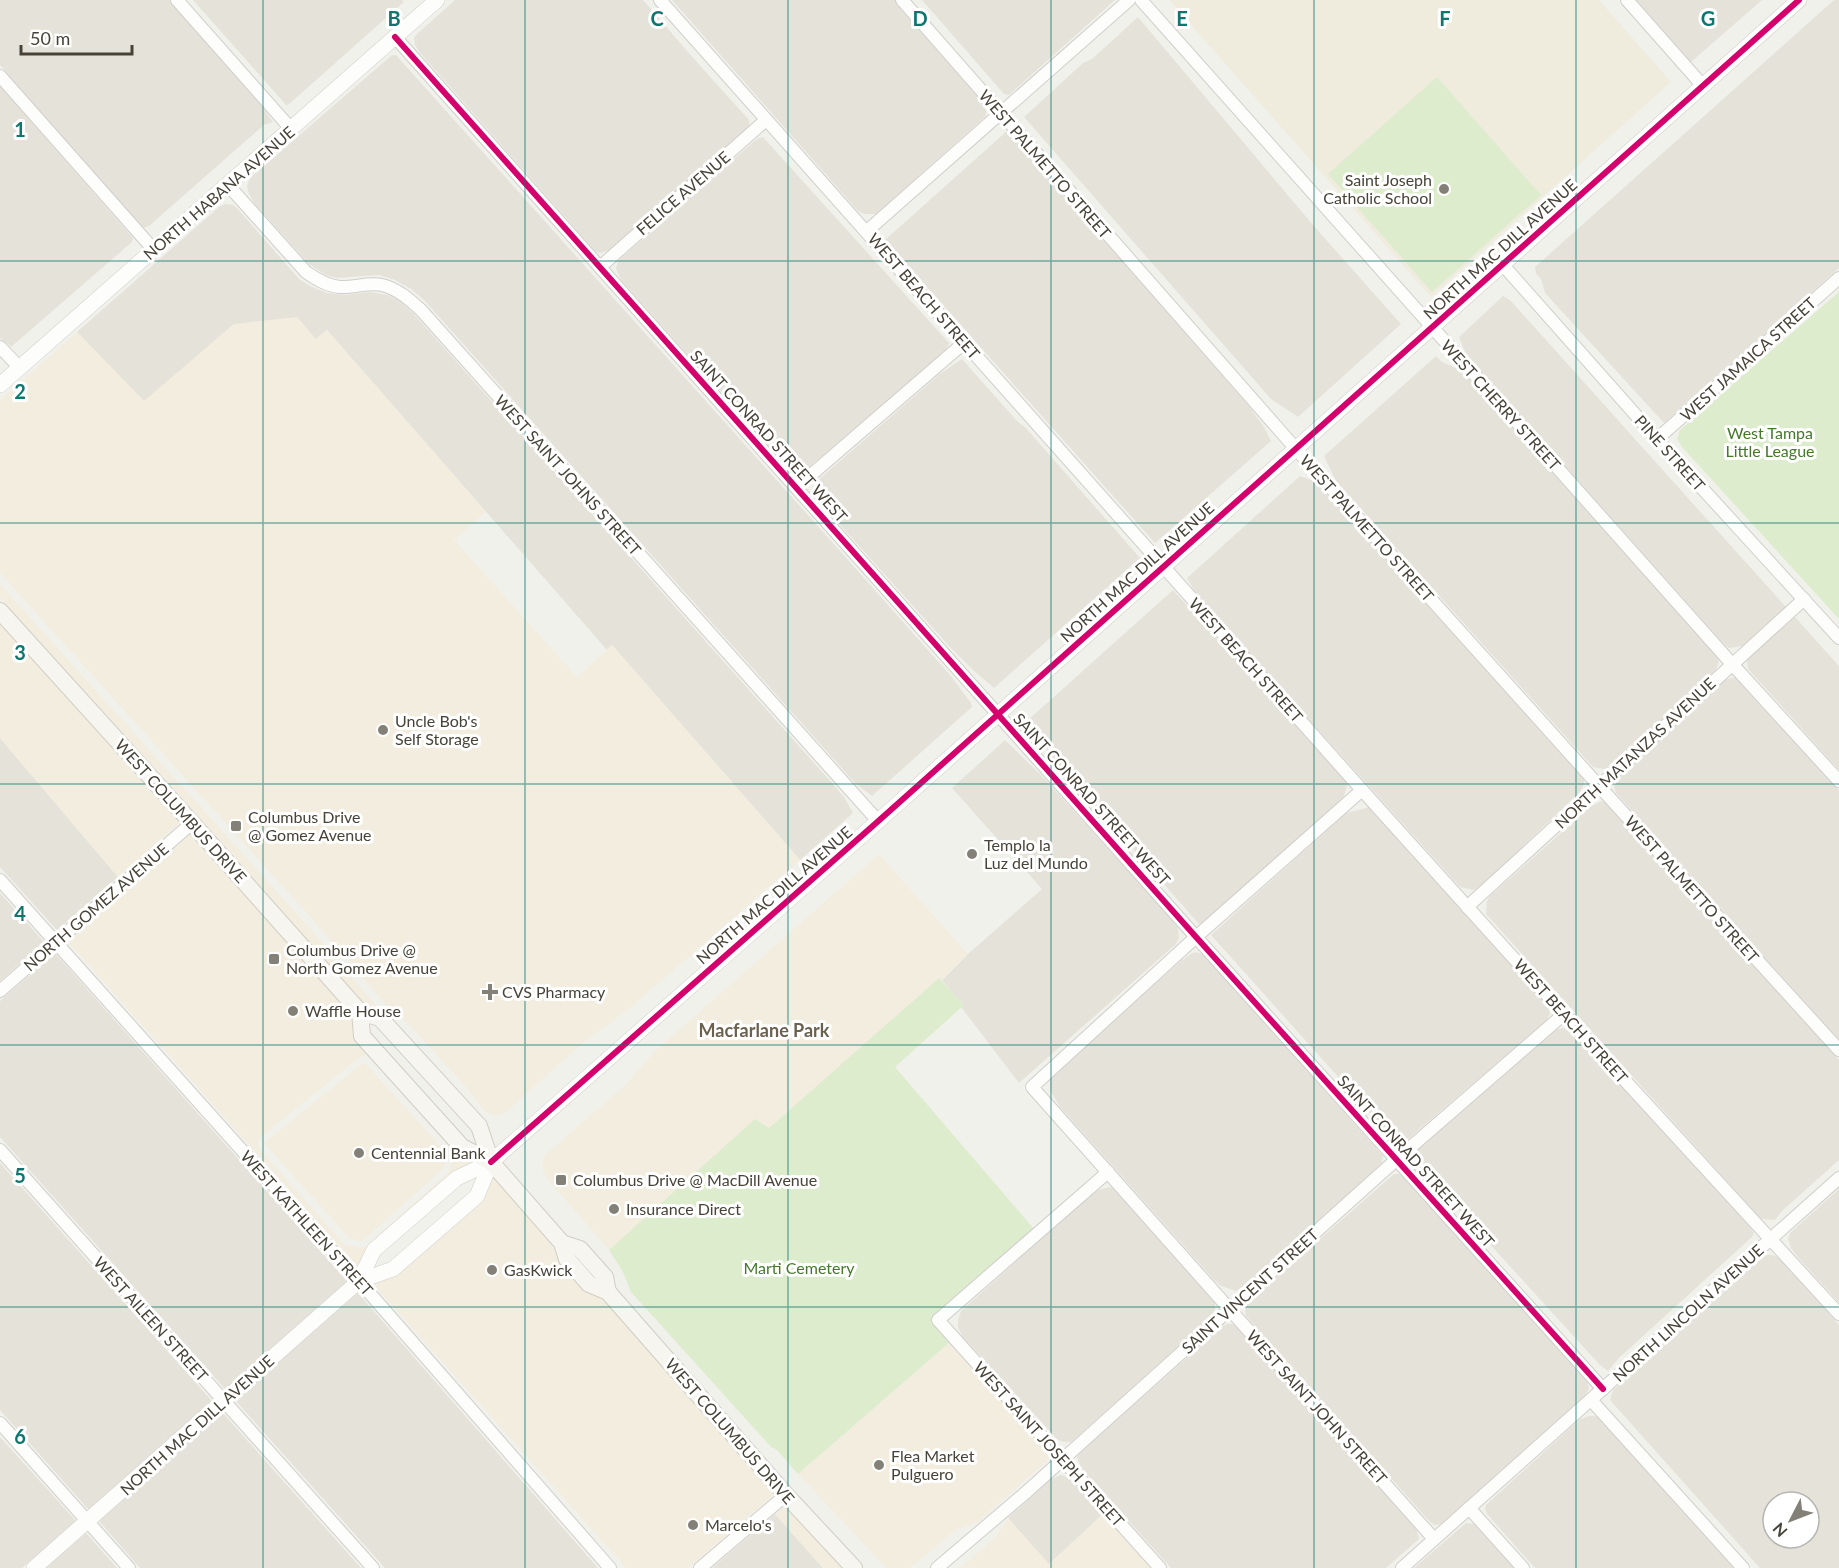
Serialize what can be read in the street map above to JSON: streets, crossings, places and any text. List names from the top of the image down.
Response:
{
  "streets": {
    "main road": ["WEST COLUMBUS DRIVE"],
    "street": [
      "WEST PALMETTO STREET",
      "NORTH HABANA AVENUE",
      "FELICE AVENUE",
      "NORTH MAC DILL AVENUE",
      "WEST BEACH STREET",
      "WEST JAMAICA STREET",
      "WEST CHERRY STREET",
      "SAINT CONRAD STREET WEST",
      "PINE STREET",
      "WEST SAINT JOHNS STREET",
      "NORTH MATANZAS AVENUE",
      "NORTH GOMEZ AVENUE",
      "WEST KATHLEEN STREET",
      "SAINT VINCENT STREET",
      "NORTH LINCOLN AVENUE",
      "WEST AILEEN STREET",
      "WEST SAINT JOHN STREET",
      "WEST SAINT JOSEPH STREET"
    ]
  },
  "crossings": [
    ["WEST PALMETTO STREET", "NORTH MAC DILL AVENUE"],
    ["WEST PALMETTO STREET", "NORTH MATANZAS AVENUE"],
    ["NORTH HABANA AVENUE", "SAINT CONRAD STREET WEST"],
    ["NORTH HABANA AVENUE", "WEST SAINT JOHNS STREET"],
    ["FELICE AVENUE", "WEST BEACH STREET"],
    ["FELICE AVENUE", "SAINT CONRAD STREET WEST"],
    ["NORTH MAC DILL AVENUE", "WEST BEACH STREET"],
    ["NORTH MAC DILL AVENUE", "WEST CHERRY STREET"],
    ["NORTH MAC DILL AVENUE", "SAINT CONRAD STREET WEST"],
    ["NORTH MAC DILL AVENUE", "PINE STREET"],
    ["NORTH MAC DILL AVENUE", "WEST SAINT JOHNS STREET"],
    ["NORTH MAC DILL AVENUE", "WEST COLUMBUS DRIVE"],
    ["NORTH MAC DILL AVENUE", "WEST KATHLEEN STREET"],
    ["NORTH MAC DILL AVENUE", "WEST AILEEN STREET"],
    ["WEST BEACH STREET", "NORTH MATANZAS AVENUE"],
    ["WEST BEACH STREET", "SAINT VINCENT STREET"],
    ["WEST BEACH STREET", "NORTH LINCOLN AVENUE"],
    ["WEST JAMAICA STREET", "PINE STREET"],
    ["WEST CHERRY STREET", "NORTH MATANZAS AVENUE"],
    ["SAINT CONRAD STREET WEST", "SAINT VINCENT STREET"],
    ["SAINT CONRAD STREET WEST", "NORTH LINCOLN AVENUE"],
    ["SAINT CONRAD STREET WEST", "WEST SAINT JOHN STREET"],
    ["PINE STREET", "NORTH MATANZAS AVENUE"],
    ["WEST COLUMBUS DRIVE", "NORTH GOMEZ AVENUE"],
    ["NORTH GOMEZ AVENUE", "WEST KATHLEEN STREET"],
    ["SAINT VINCENT STREET", "WEST SAINT JOHN STREET"],
    ["SAINT VINCENT STREET", "WEST SAINT JOSEPH STREET"],
    ["NORTH LINCOLN AVENUE", "WEST SAINT JOHN STREET"],
    ["WEST SAINT JOHN STREET", "WEST SAINT JOSEPH STREET"]
  ],
  "districts": ["Macfarlane Park"],
  "parks": ["West Tampa Little League", "Marti Cemetery"],
  "places": {
    "other": [
      "Saint Joseph Catholic School",
      "Uncle Bob's Self Storage",
      "Templo la Luz del Mundo",
      "Waffle House",
      "Centennial Bank",
      "Insurance Direct",
      "GasKwick",
      "Flea Market Pulguero",
      "Marcelo's"
    ],
    "transit": ["Columbus Drive @ Gomez Avenue", "Columbus Drive @ North Gomez Avenue", "Columbus Drive @ MacDill Avenue"],
    "health": ["CVS Pharmacy"]
  },
  "scale_bar": "50 m",
  "north": "bottom left",
  "grid": {
    "columns": [
      "B",
      "C",
      "D",
      "E",
      "F",
      "G"
    ],
    "rows": [
      "1",
      "2",
      "3",
      "4",
      "5",
      "6"
    ]
  }
}
